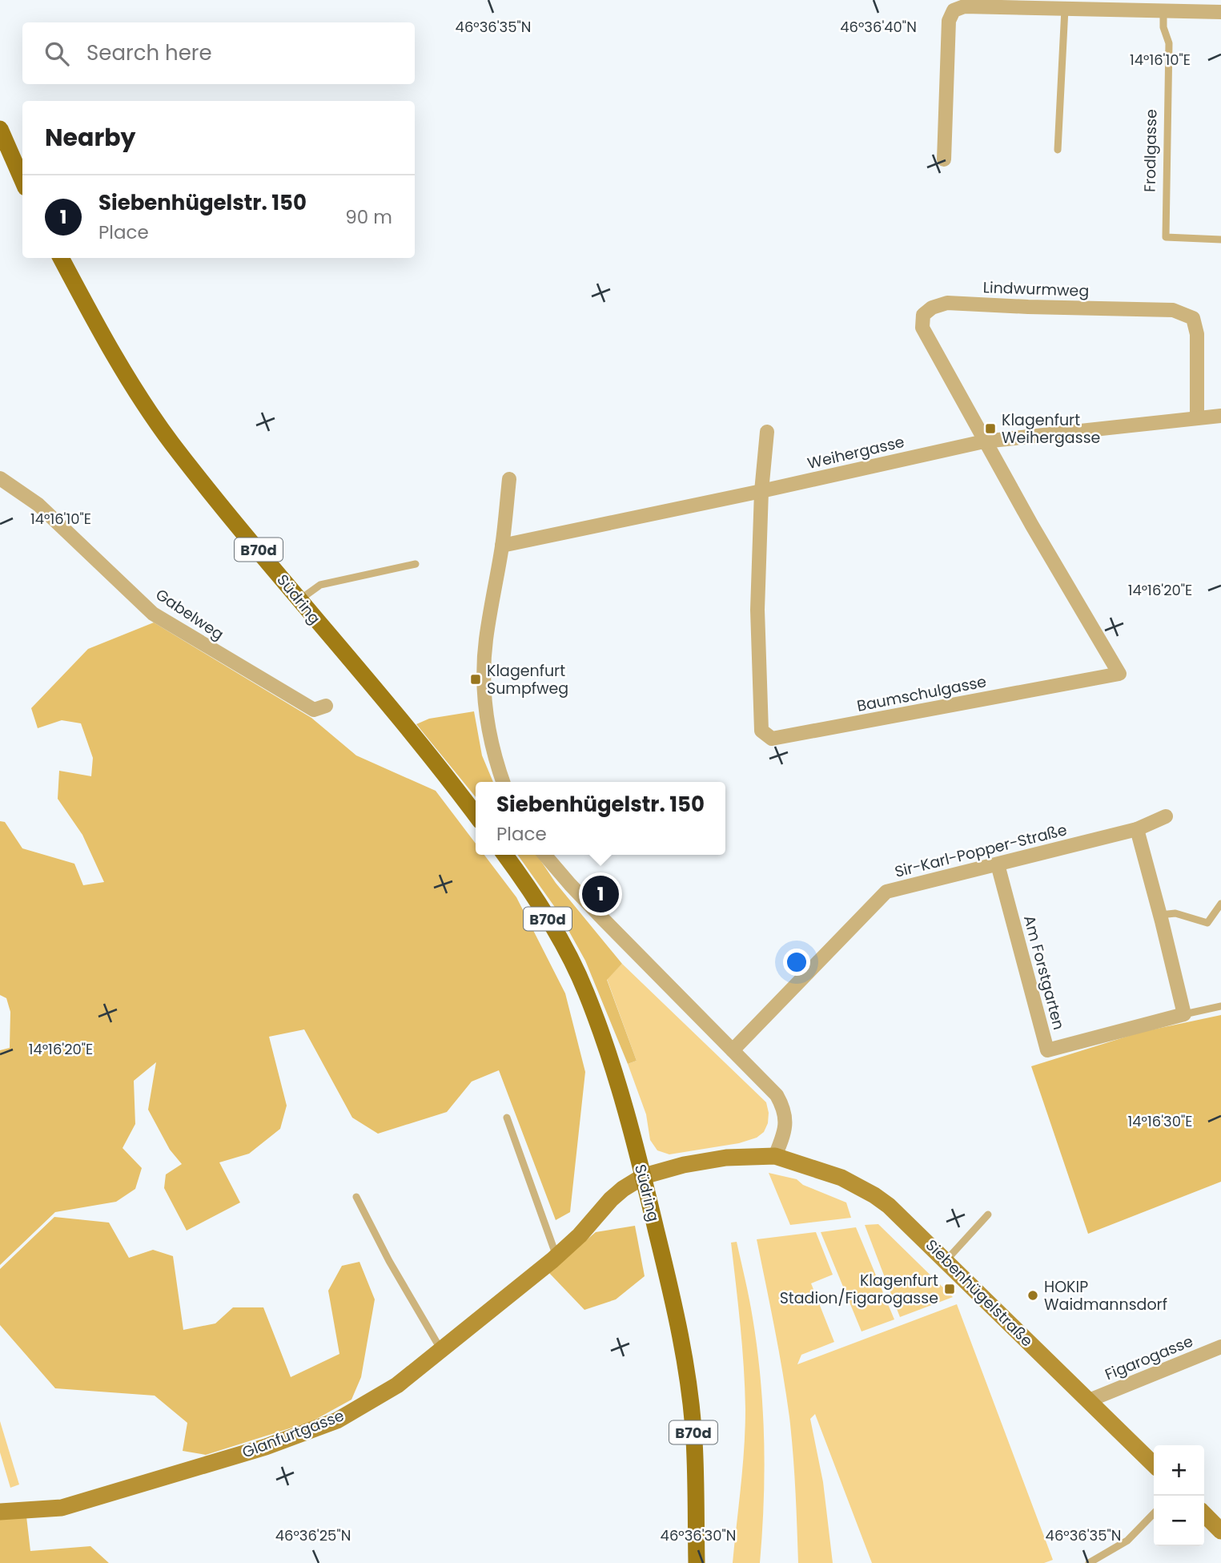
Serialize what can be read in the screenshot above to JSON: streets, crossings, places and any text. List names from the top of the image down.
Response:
{
  "streets": {
    "main road": ["B70d", "Südring"],
    "street": [
      "Lindwurmweg",
      "Weihergasse",
      "Gabelweg",
      "Baumschulgasse",
      "Sir-Karl-Popper-Straße",
      "Am Forstgarten",
      "Siebenhügelstraße",
      "Figarogasse",
      "Glanfurtgasse"
    ],
    "lane": ["Frodlgasse"]
  },
  "crossings": [
    ["Lindwurmweg", "Weihergasse"],
    ["Lindwurmweg", "Baumschulgasse"],
    ["Weihergasse", "Baumschulgasse"],
    ["Südring", "Siebenhügelstraße"],
    ["Südring", "Glanfurtgasse"],
    ["Sir-Karl-Popper-Straße", "Am Forstgarten"],
    ["Siebenhügelstraße", "Figarogasse"],
    ["Siebenhügelstraße", "Glanfurtgasse"]
  ],
  "places": {
    "transit": ["Klagenfurt Weihergasse", "Klagenfurt Sumpfweg", "Klagenfurt Stadion/Figarogasse"],
    "other": ["HOKIP Waidmannsdorf"]
  },
  "page": {
    "search": "Search here",
    "heading": "Nearby",
    "list": [
      {
        "mark": "1",
        "name": "Siebenhügelstr. 150",
        "note": "Place",
        "value": "90 m"
      }
    ],
    "popup": ["Siebenhügelstr. 150", "Place"],
    "pins": "1",
    "map_buttons": ["+", "−"]
  },
  "coordinates": [
    "46°36'40\"N",
    "46°36'35\"N",
    "14°16'10\"E",
    "14°16'20\"E",
    "14°16'30\"E",
    "46°36'25\"N",
    "46°36'30\"N"
  ]
}
